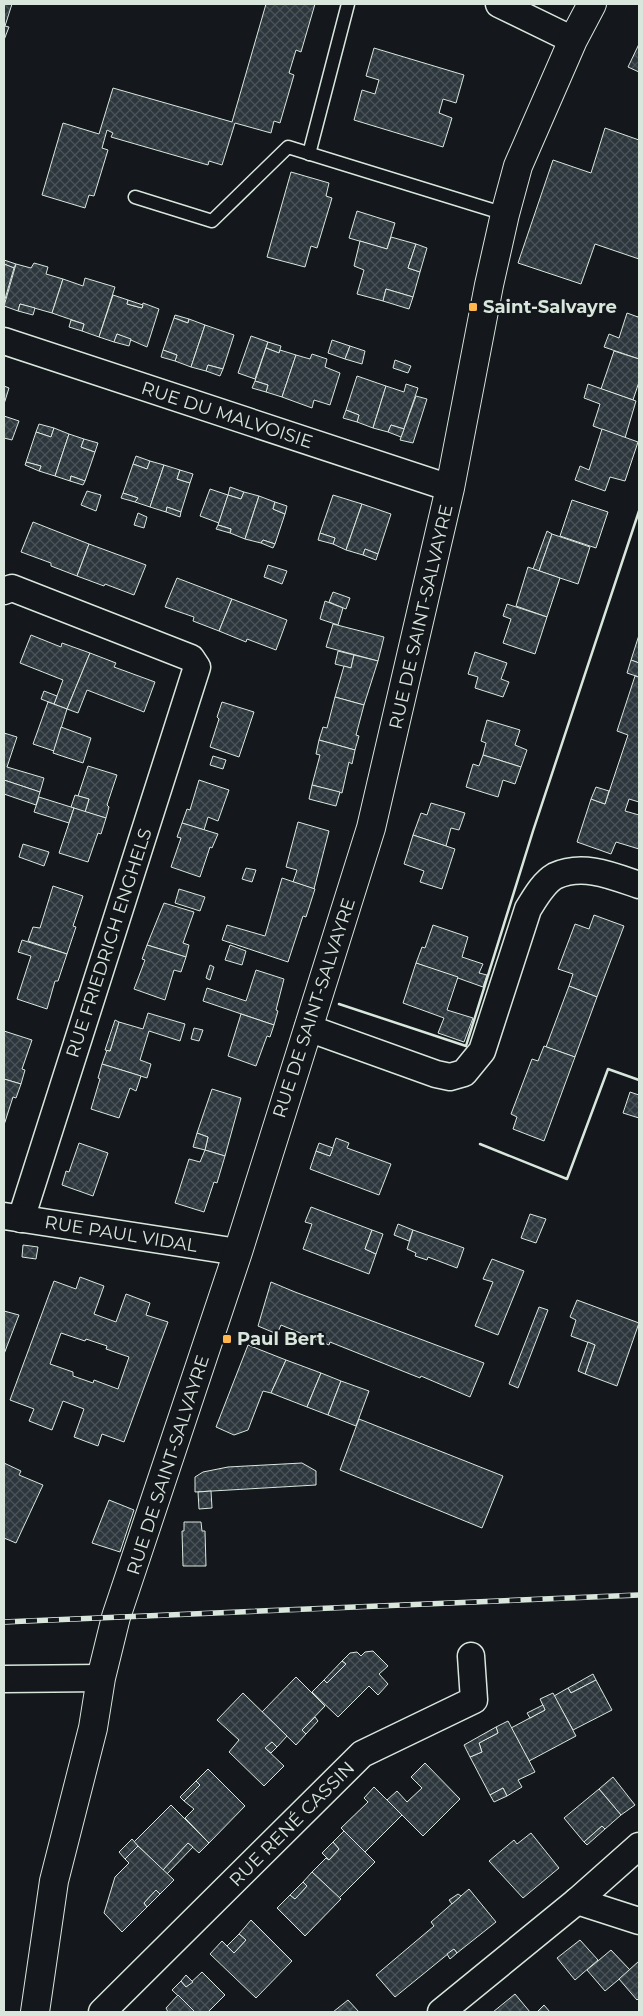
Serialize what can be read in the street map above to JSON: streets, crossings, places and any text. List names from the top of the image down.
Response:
{
  "streets": {
    "street": [
      "RUE DU MALVOISIE",
      "RUE DE SAINT-SALVAYRE",
      "RUE FRIEDRICH ENGHELS",
      "RUE PAUL VIDAL",
      "RUE RENÉ CASSIN"
    ]
  },
  "crossings": [
    ["RUE DU MALVOISIE", "RUE DE SAINT-SALVAYRE"],
    ["RUE DE SAINT-SALVAYRE", "RUE PAUL VIDAL"],
    ["RUE FRIEDRICH ENGHELS", "RUE PAUL VIDAL"]
  ],
  "places": {
    "transit": ["Saint-Salvayre", "Paul Bert"]
  }
}
